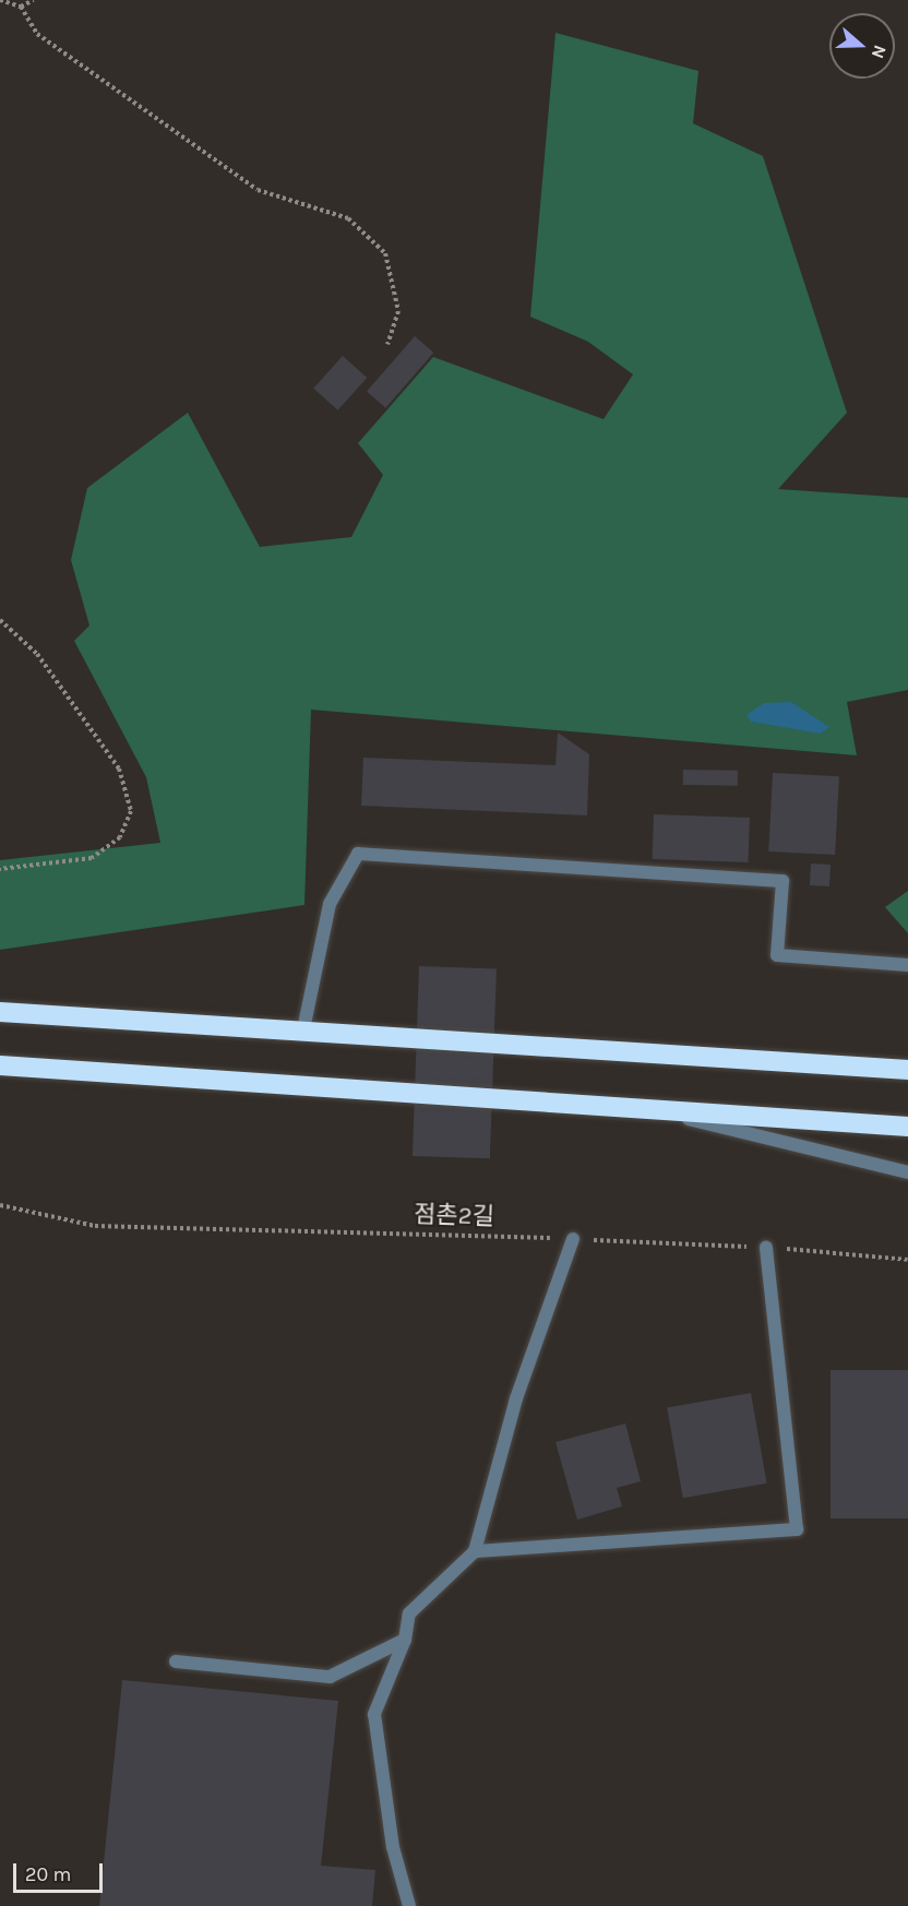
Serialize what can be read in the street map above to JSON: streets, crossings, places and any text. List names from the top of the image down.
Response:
{
  "streets": {
    "path": ["점촌2길"]
  },
  "scale_bar": "20 m",
  "north": "right"
}
